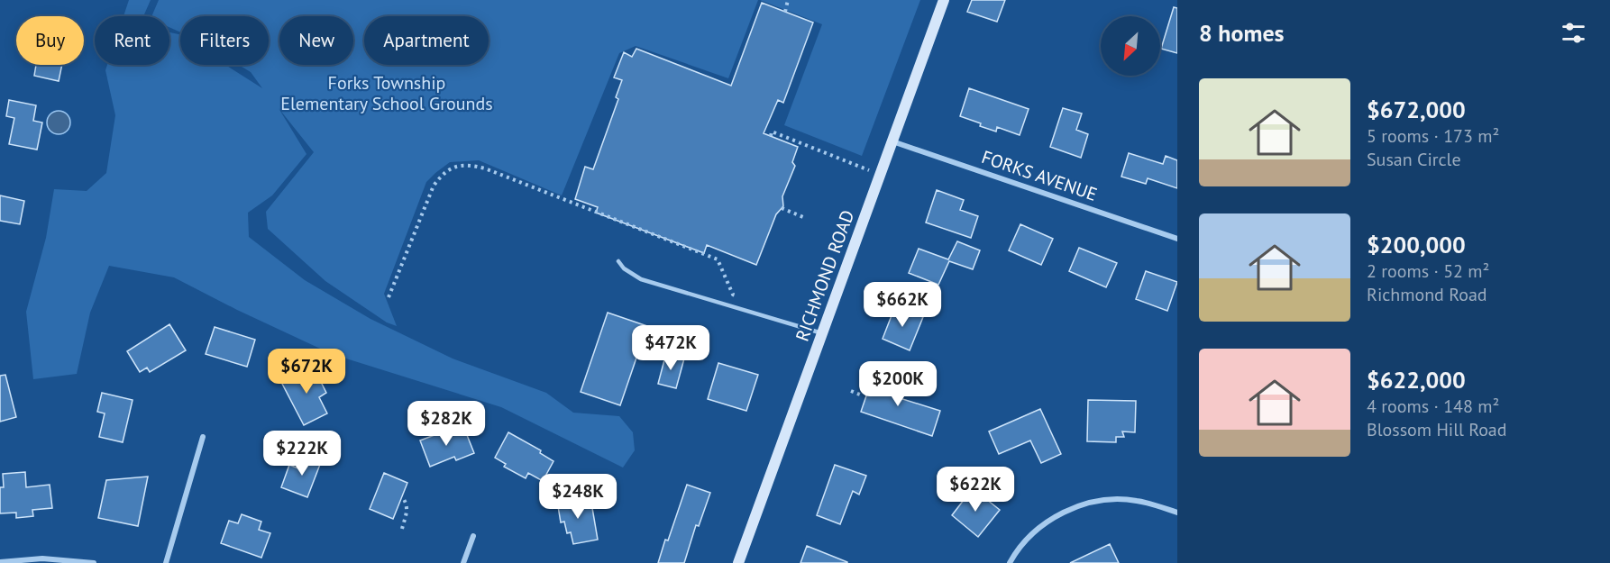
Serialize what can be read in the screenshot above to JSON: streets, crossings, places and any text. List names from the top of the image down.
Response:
{
  "streets": {
    "street": ["FORKS AVENUE", "RICHMOND ROAD"]
  },
  "crossings": [
    ["FORKS AVENUE", "RICHMOND ROAD"]
  ],
  "parks": ["Forks Township Elementary School Grounds"],
  "north": "bottom left",
  "page": {
    "heading": "8 homes",
    "chip": [
      "Buy",
      "Rent",
      "Filters",
      "New",
      "Apartment"
    ],
    "list": [
      {
        "name": "$672,000",
        "note": "5 rooms · 173 m² · Susan Circle"
      },
      {
        "name": "$200,000",
        "note": "2 rooms · 52 m² · Richmond Road"
      },
      {
        "name": "$622,000",
        "note": "4 rooms · 148 m² · Blossom Hill Road"
      }
    ],
    "price": [
      "$662K",
      "$472K",
      "$672K",
      "$200K",
      "$282K",
      "$222K",
      "$622K",
      "$248K"
    ]
  }
}
